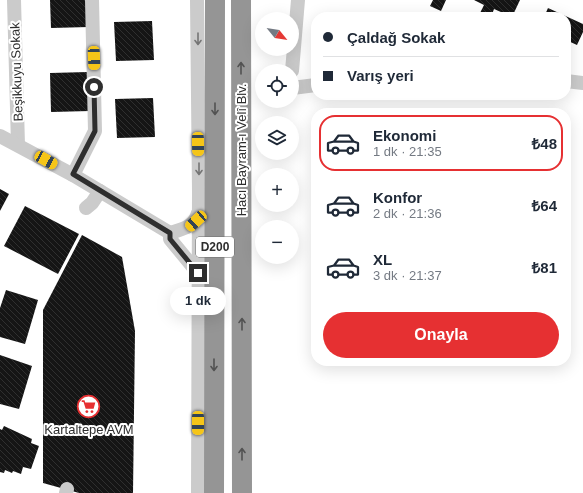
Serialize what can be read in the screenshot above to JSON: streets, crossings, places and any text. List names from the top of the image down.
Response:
{
  "streets": {
    "highway": ["Hacı Bayram-ı Velî Blv.", "D200"],
    "street": ["Beşikkuyu Sokak"]
  },
  "places": {
    "supermarket": ["Kartaltepe AVM"]
  },
  "north": "bottom right",
  "page": {
    "map_buttons": ["+", "−"],
    "banner": ["Çaldağ Sokak", "Varış yeri"],
    "list": [
      {
        "name": "Ekonomi",
        "note": "1 dk · 21:35",
        "value": "₺48"
      },
      {
        "name": "Konfor",
        "note": "2 dk · 21:36",
        "value": "₺64"
      },
      {
        "name": "XL",
        "note": "3 dk · 21:37",
        "value": "₺81"
      }
    ],
    "bubble": "1 dk",
    "buttons": "Onayla"
  }
}
